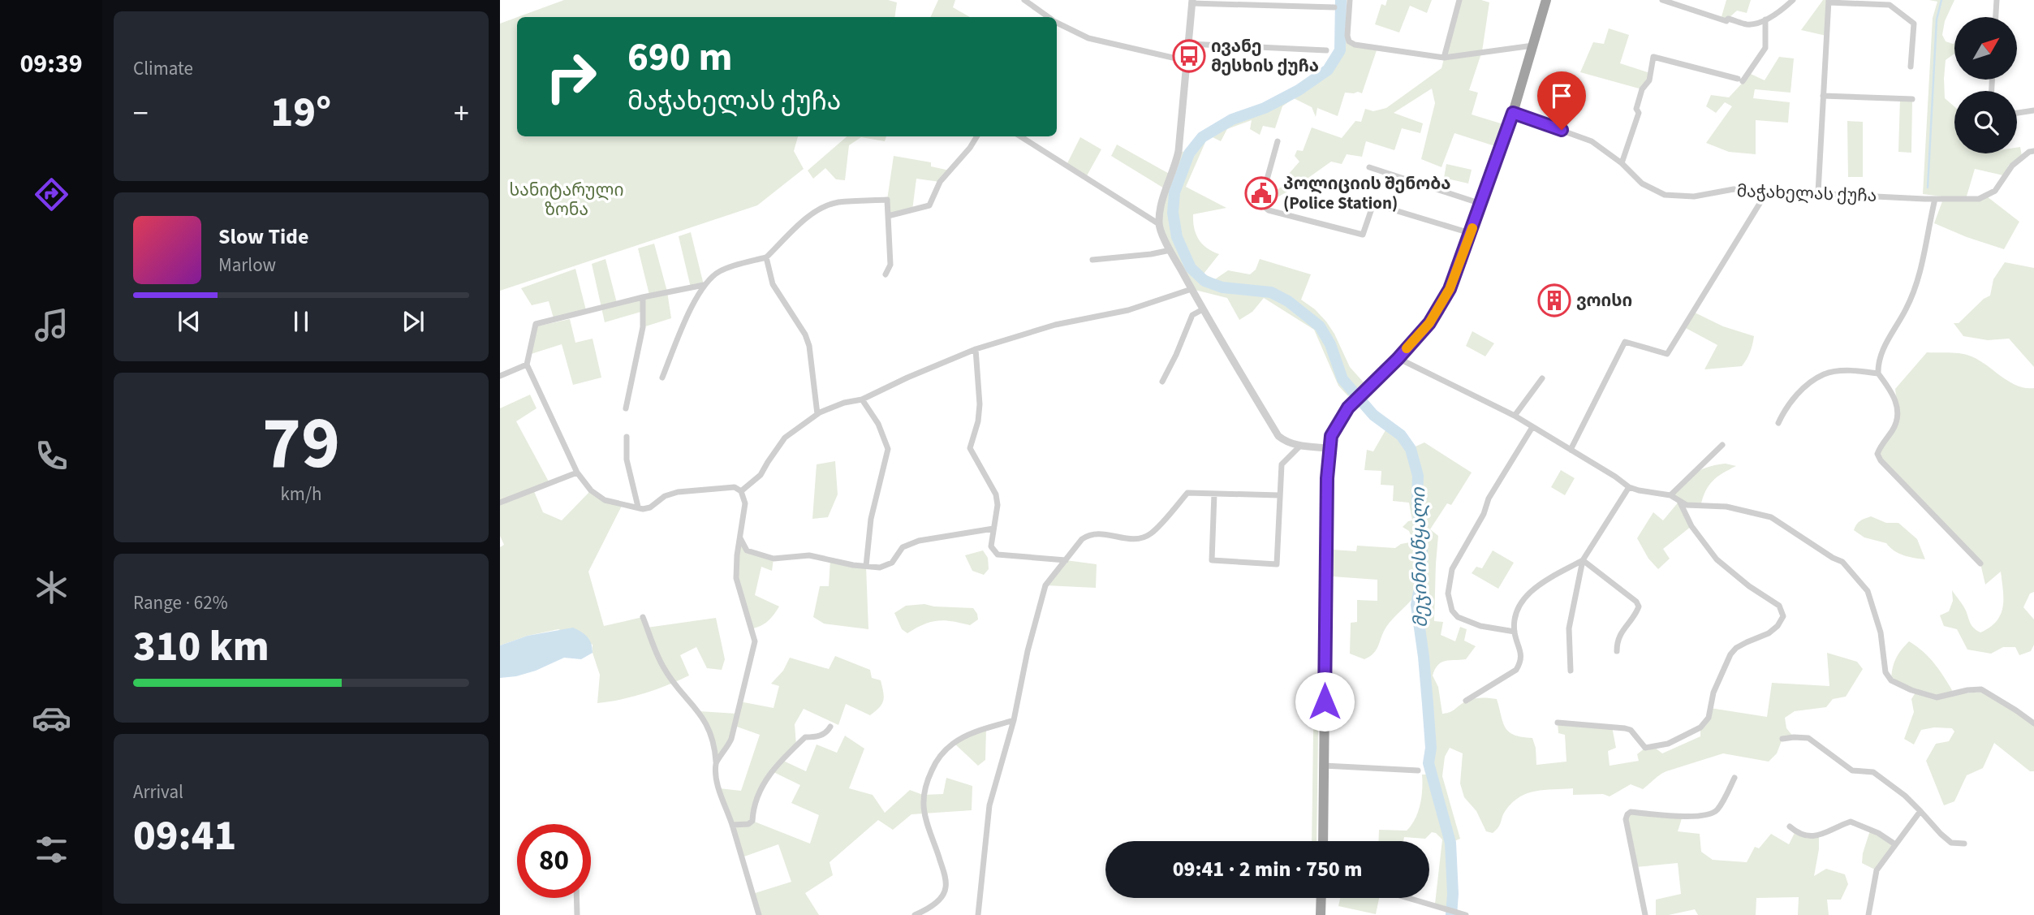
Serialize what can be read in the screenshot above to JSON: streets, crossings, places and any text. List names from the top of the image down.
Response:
{
  "streets": {
    "street": ["მაჭახელას ქუჩა"]
  },
  "water": ["მეჯინისწყალი"],
  "parks": ["სანიტარული ზონა"],
  "places": {
    "bus stop": ["ივანე მესხის ქუჩა"],
    "public building": ["პოლიციის შენობა (Police Station)"],
    "building": ["ვოისი"]
  },
  "north": "top right",
  "page": {
    "tabs": "09:39",
    "tile": [
      "Climate",
      ["79", "km/h"],
      ["Range · 62%", "310 km"],
      ["Arrival", "09:41"]
    ],
    "turn": ["690 m", "მაჭახელას ქუჩა"],
    "heat": ["−", "19°", "+"],
    "song": ["Slow Tide", "Marlow"],
    "limit": "80",
    "trip": "09:41 · 2 min · 750 m"
  }
}
